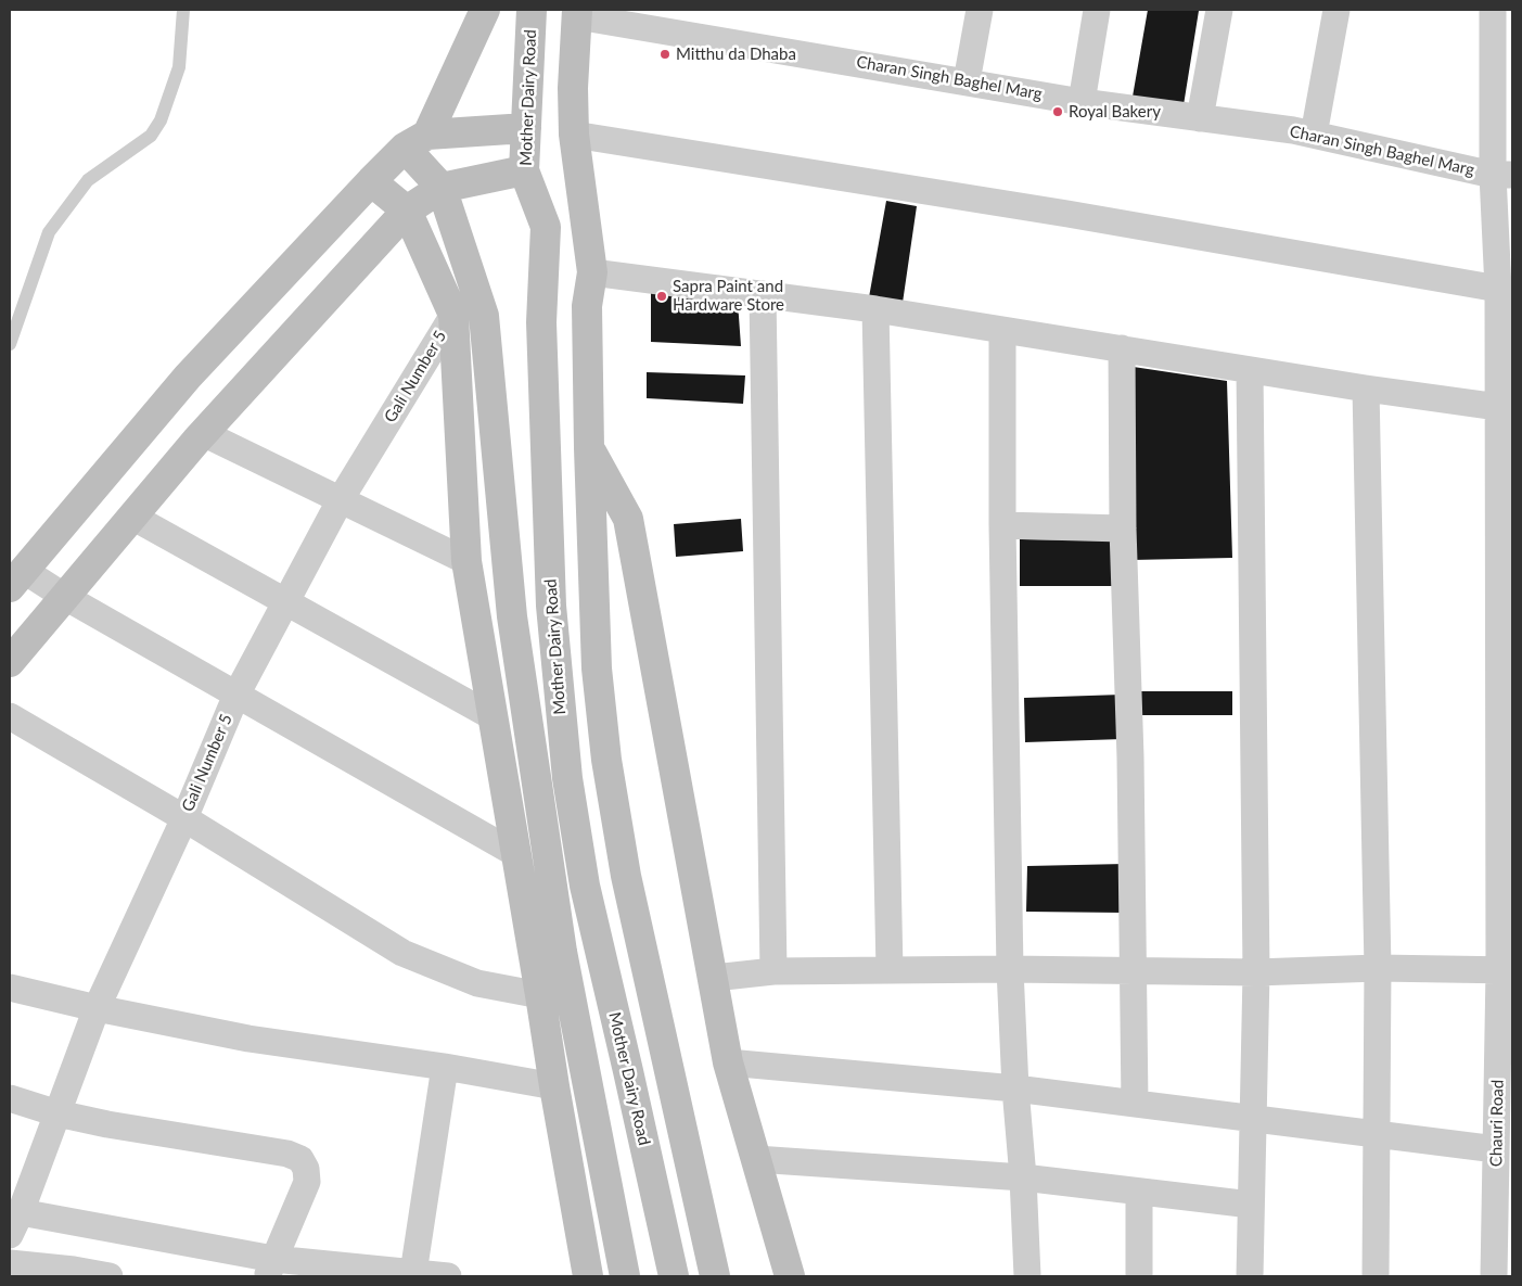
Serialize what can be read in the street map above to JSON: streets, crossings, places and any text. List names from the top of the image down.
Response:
{
  "streets": {
    "main road": ["Mother Dairy Road"],
    "street": ["Charan Singh Baghel Marg", "Gali Number 5", "Chauri Road"]
  },
  "crossings": [
    ["Charan Singh Baghel Marg", "Chauri Road"]
  ],
  "places": ["Mitthu da Dhaba", "Royal Bakery", "Sapra Paint and Hardware Store"]
}
